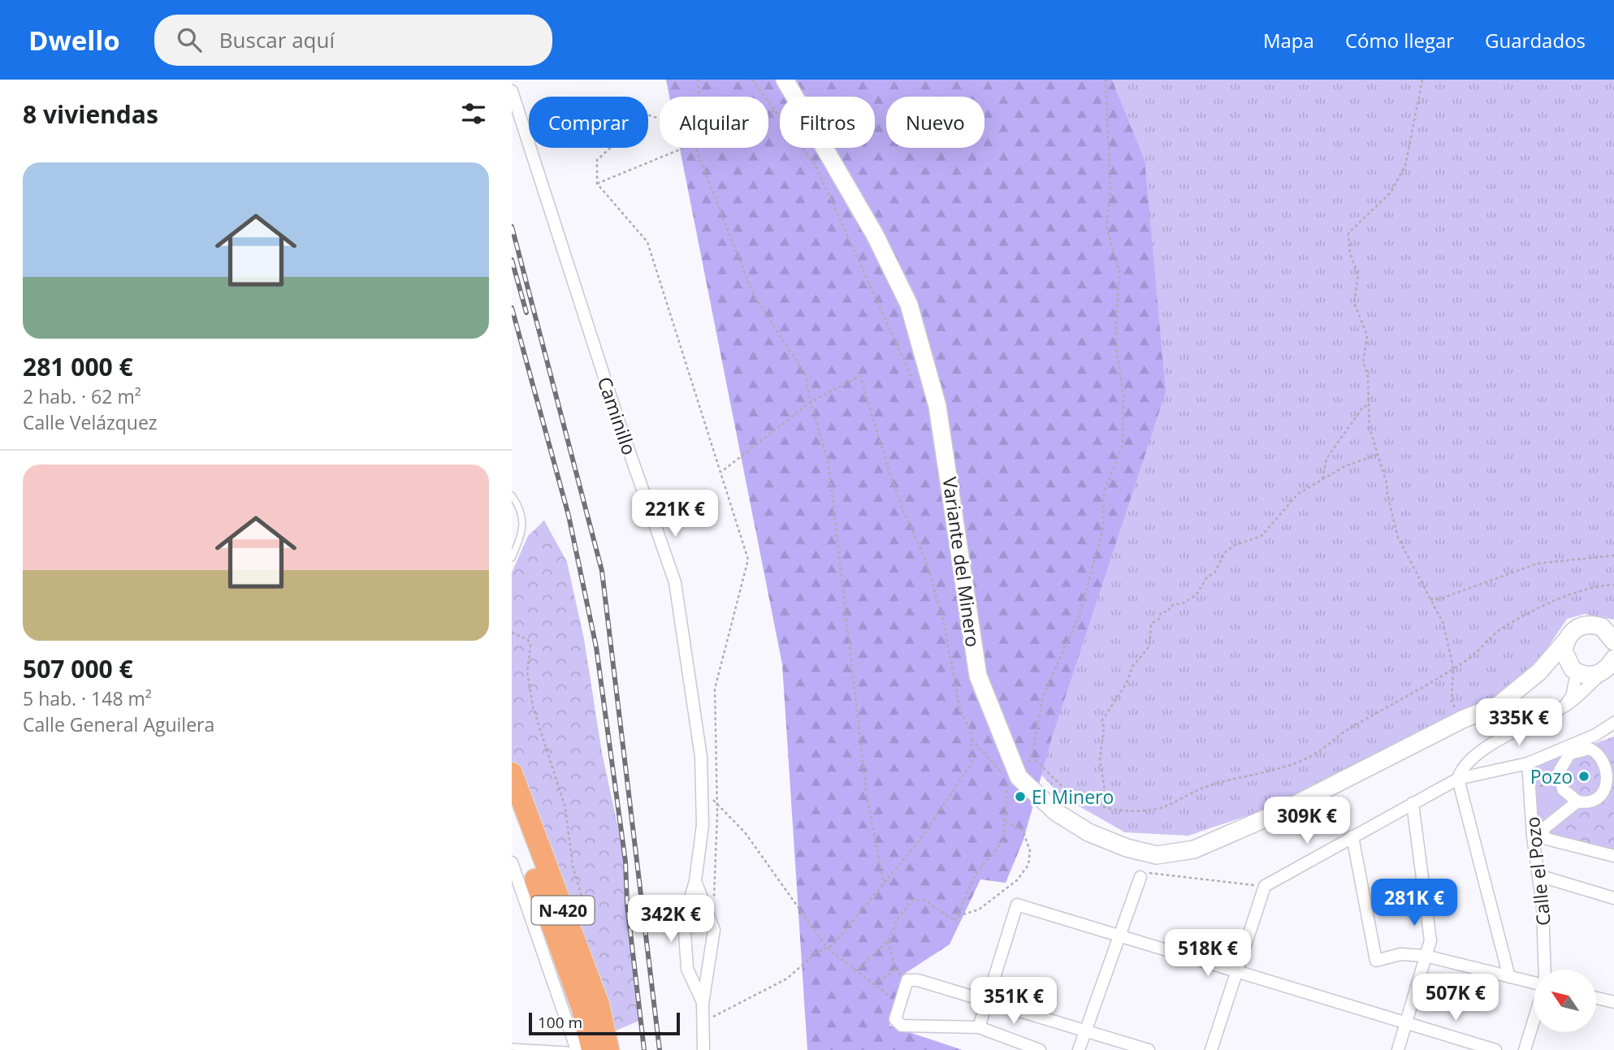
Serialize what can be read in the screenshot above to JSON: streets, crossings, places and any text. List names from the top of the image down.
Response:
{
  "streets": {
    "highway": ["N-420"],
    "street": ["Caminillo", "Variante del Minero", "Calle el Pozo"]
  },
  "places": ["Pozo", "El Minero"],
  "scale_bar": "100 m",
  "north": "top left",
  "page": {
    "header": "Dwello",
    "search": "Buscar aquí",
    "nav": ["Mapa", "Cómo llegar", "Guardados"],
    "heading": "8 viviendas",
    "chip": [
      "Comprar",
      "Alquilar",
      "Filtros",
      "Nuevo"
    ],
    "list": [
      {
        "name": "281 000 €",
        "note": "2 hab. · 62 m² · Calle Velázquez"
      },
      {
        "name": "507 000 €",
        "note": "5 hab. · 148 m² · Calle General Aguilera"
      }
    ],
    "price": [
      "221K €",
      "335K €",
      "309K €",
      "281K €",
      "342K €",
      "518K €",
      "507K €",
      "351K €"
    ],
    "scale": "100 m"
  }
}
